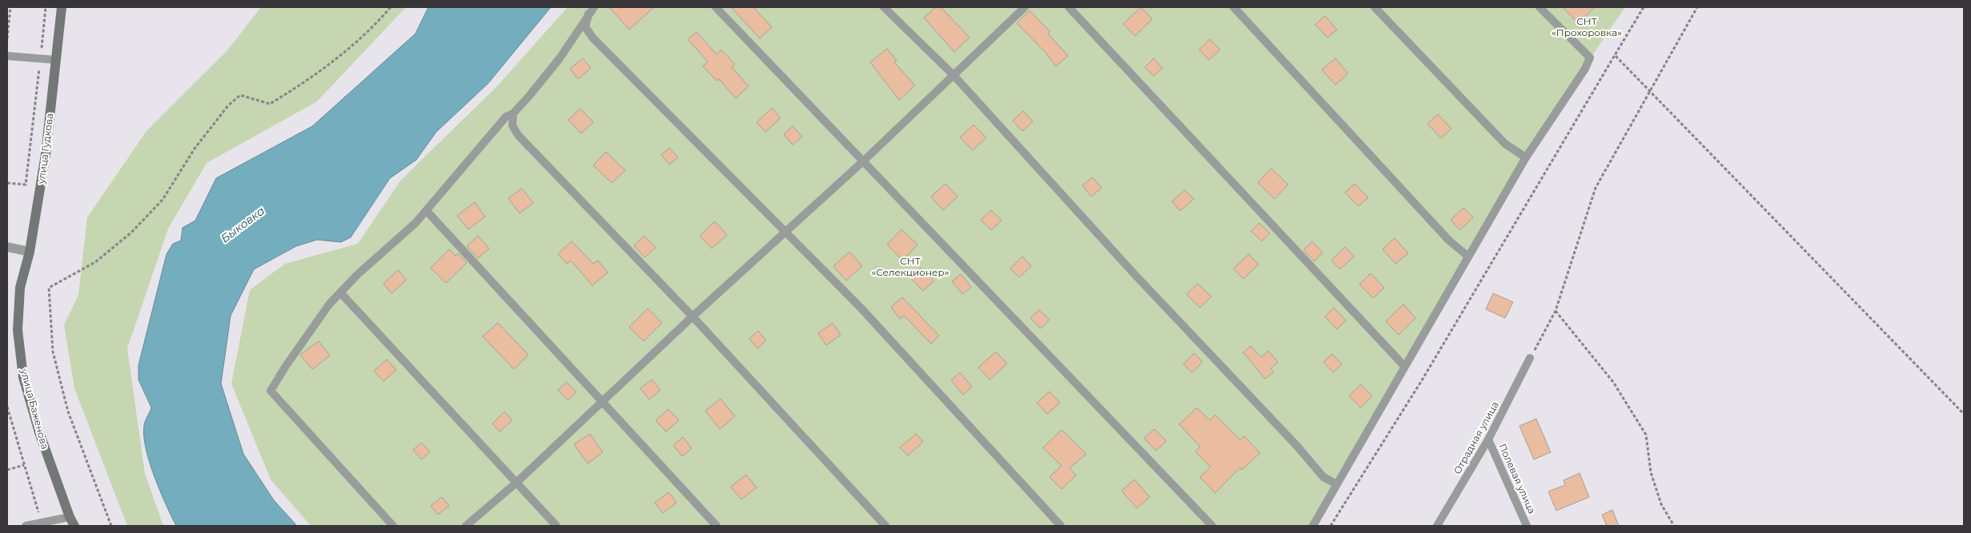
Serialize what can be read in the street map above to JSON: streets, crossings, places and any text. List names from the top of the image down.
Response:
{
  "streets": {
    "street": ["улица Гудкова", "улица Баженова"],
    "lane": ["Отрадная улица", "Полевая улица"]
  },
  "crossings": [
    ["улица Гудкова", "улица Баженова"],
    ["Отрадная улица", "Полевая улица"]
  ],
  "water": ["Быковка"],
  "parks": ["СНТ «Прохоровка»", "СНТ «Селекционер»"]
}
